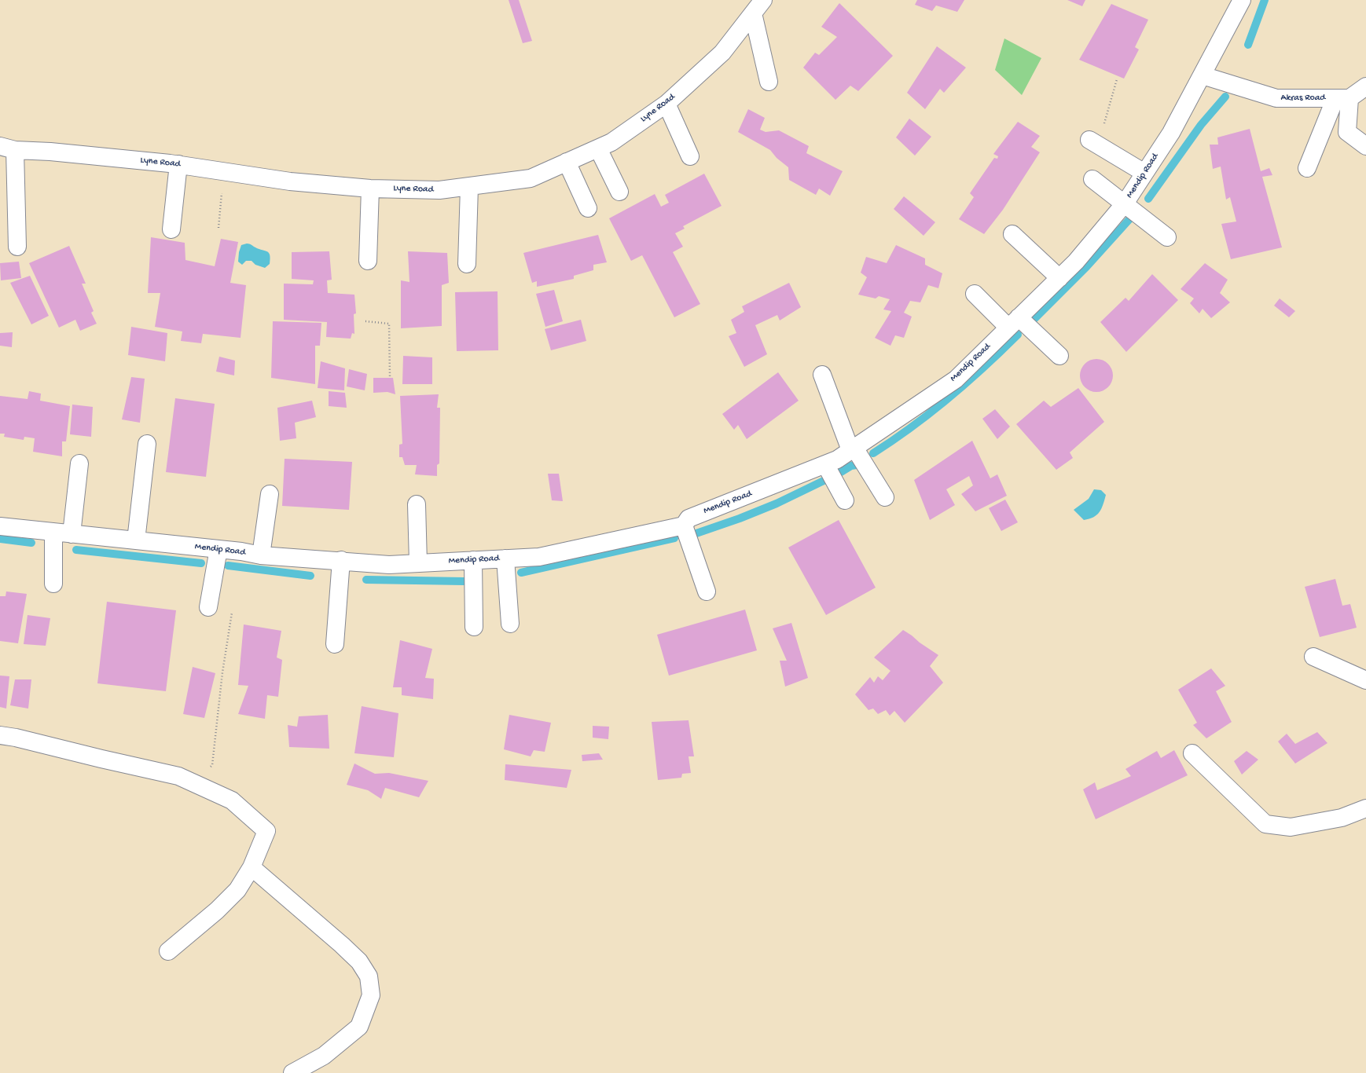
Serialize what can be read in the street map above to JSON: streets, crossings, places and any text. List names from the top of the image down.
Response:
{
  "streets": {
    "street": ["Akras Road", "Lyne Road", "Mendip Road"]
  },
  "crossings": [
    ["Akras Road", "Mendip Road"]
  ]
}
